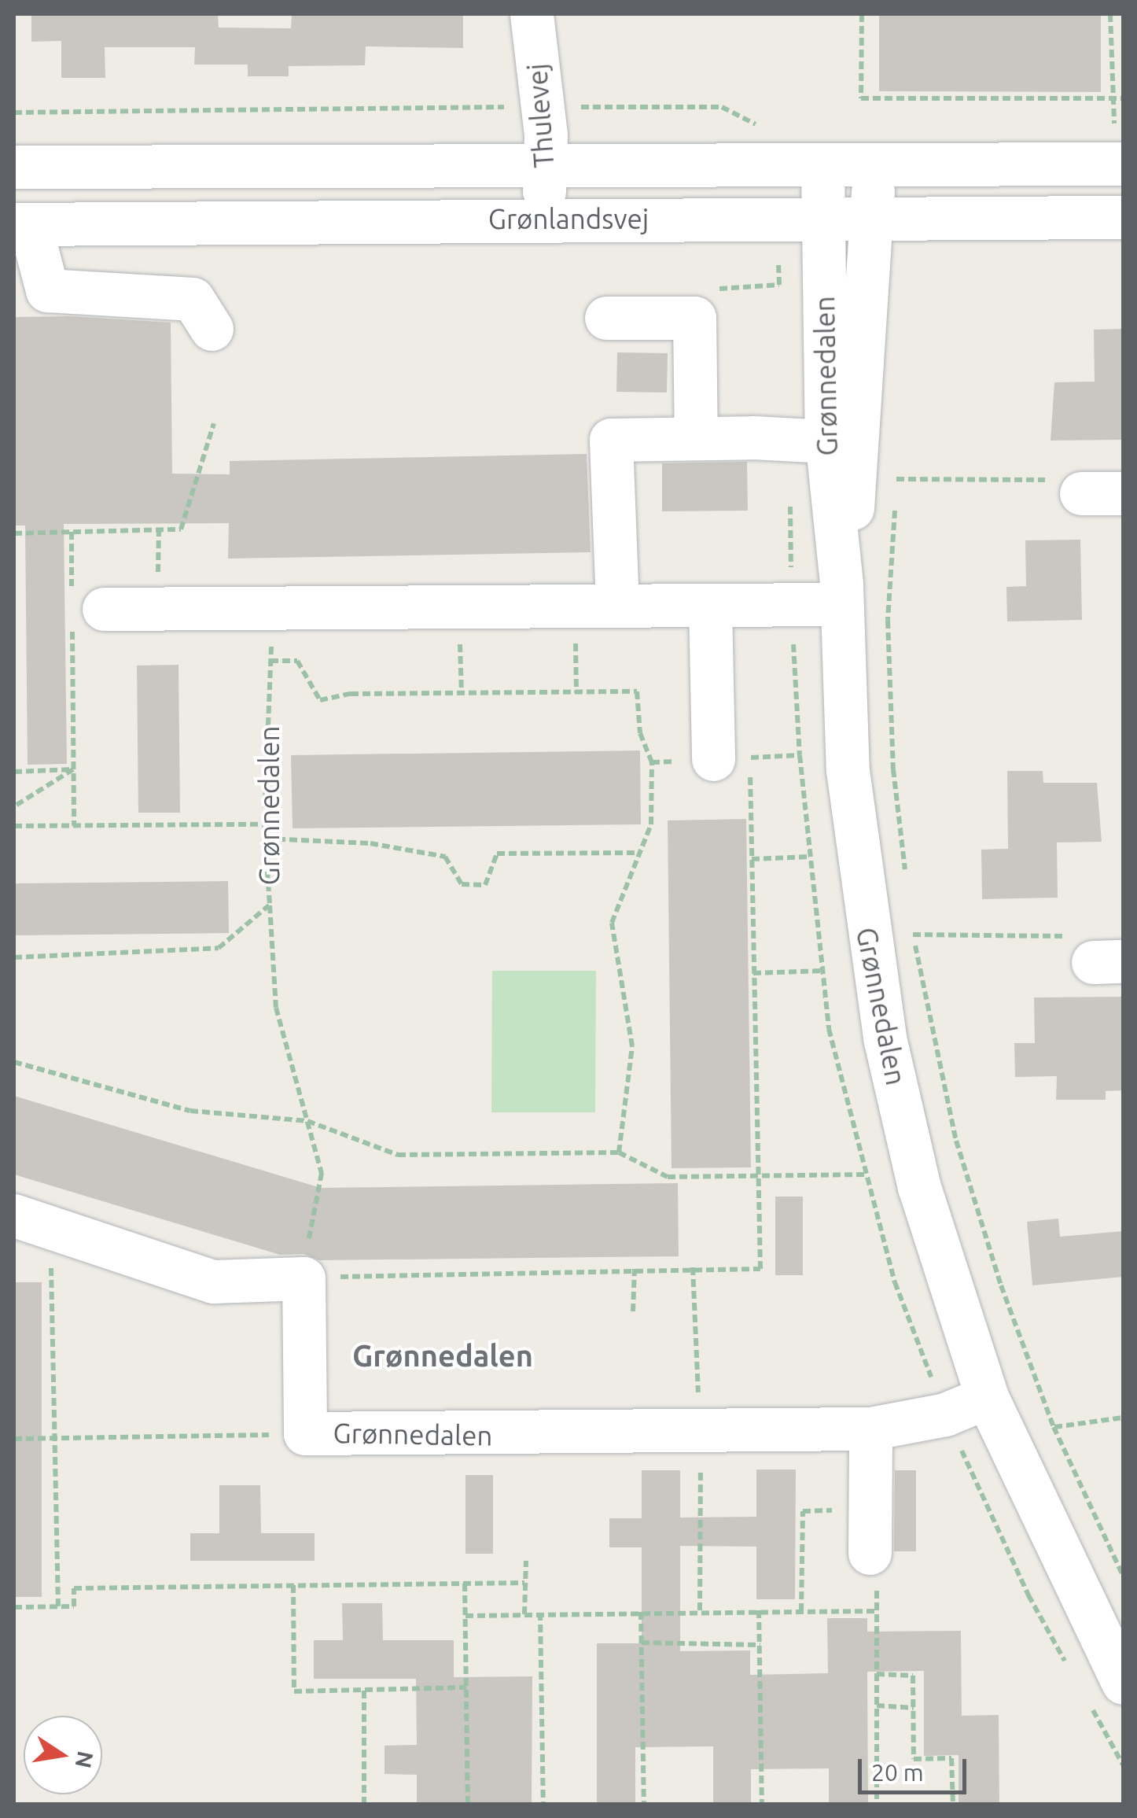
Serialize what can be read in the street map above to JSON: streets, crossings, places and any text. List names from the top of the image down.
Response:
{
  "streets": {
    "street": ["Thulevej", "Grønlandsvej", "Grønnedalen"]
  },
  "crossings": [
    ["Thulevej", "Grønlandsvej"],
    ["Grønlandsvej", "Grønnedalen"]
  ],
  "districts": ["Grønnedalen"],
  "scale_bar": "20 m",
  "north": "right"
}
